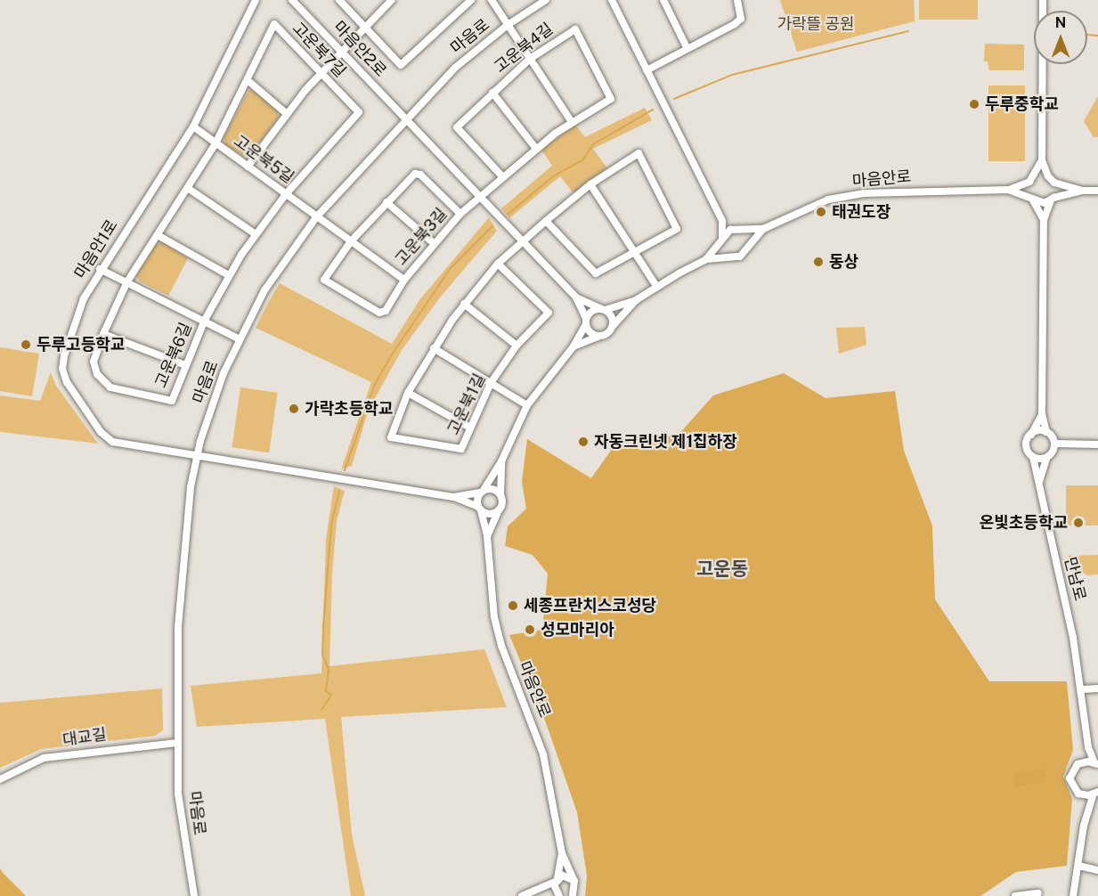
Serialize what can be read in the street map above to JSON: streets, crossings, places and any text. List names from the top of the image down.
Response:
{
  "streets": {
    "street": [
      "마음로",
      "고운북4길",
      "마음안2로",
      "고운북7길",
      "고운북5길",
      "마음안로",
      "고운북3길",
      "마음안1로",
      "고운북6길",
      "고운북1길",
      "만남로",
      "대교길"
    ]
  },
  "crossings": [
    ["마음로", "마음안2로"],
    ["마음로", "고운북5길"],
    ["마음로", "마음안1로"],
    ["마음로", "대교길"],
    ["고운북4길", "마음안2로"],
    ["고운북4길", "고운북3길"],
    ["마음안2로", "고운북1길"],
    ["고운북7길", "고운북5길"],
    ["고운북7길", "고운북6길"],
    ["고운북5길", "고운북3길"],
    ["고운북5길", "마음안1로"],
    ["고운북5길", "고운북6길"]
  ],
  "districts": ["고운동"],
  "parks": ["가락뜰 공원"],
  "places": [
    "두루중학교",
    "태권도장",
    "동상",
    "두루고등학교",
    "가락초등학교",
    "자동크린넷 제1집하장",
    "온빛초등학교",
    "세종프란치스코성당",
    "성모마리아"
  ],
  "north": "top"
}
